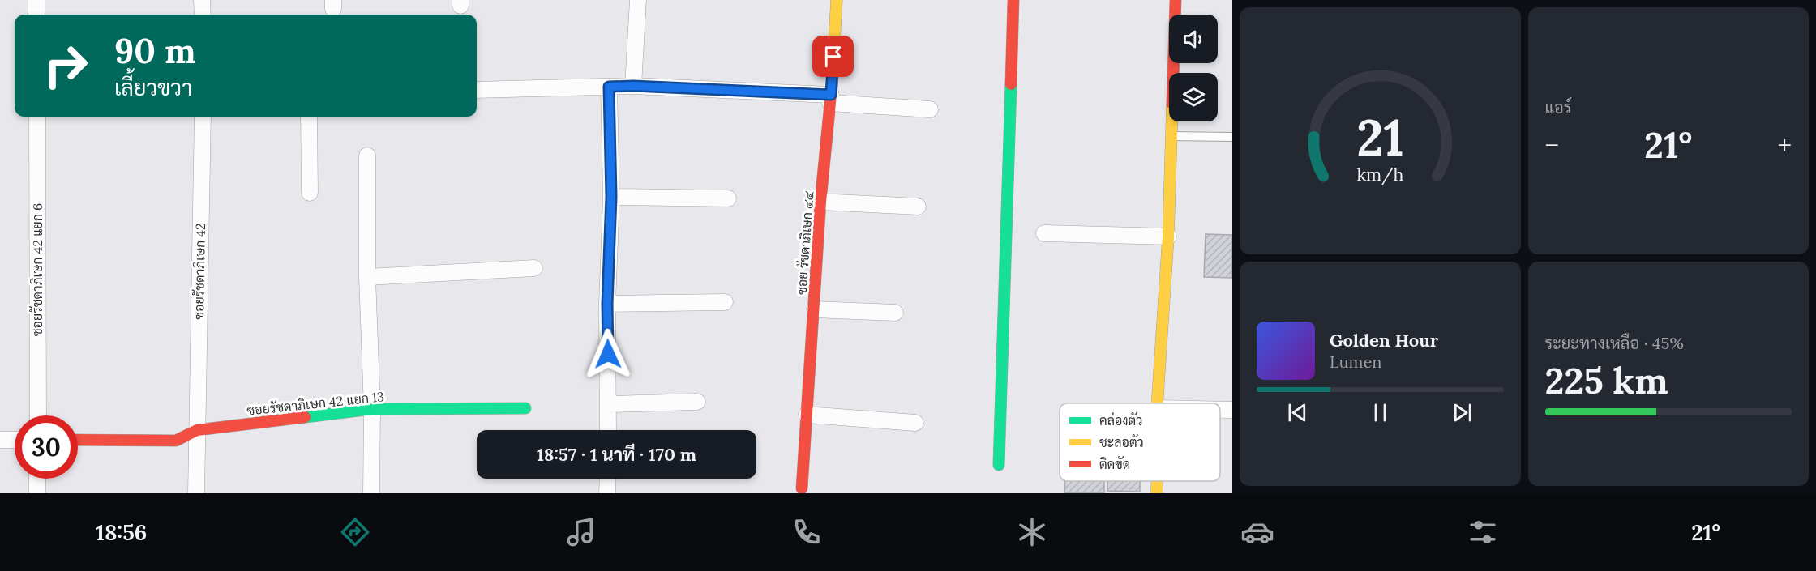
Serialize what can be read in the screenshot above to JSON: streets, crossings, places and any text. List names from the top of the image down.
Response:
{
  "streets": {
    "street": [
      "ซอย รัชดาภิเษก ๔๔",
      "ซอยรัชดาภิเษก 42 แยก 6",
      "ซอยรัชดาภิเษก 42",
      "ซอยรัชดาภิเษก 42 แยก 13"
    ]
  },
  "crossings": [
    ["ซอยรัชดาภิเษก 42", "ซอยรัชดาภิเษก 42 แยก 13"]
  ],
  "legend": ["คล่องตัว", "ชะลอตัว", "ติดขัด"],
  "page": {
    "tile": [
      "แอร์",
      ["ระยะทางเหลือ · 45%", "225 km"]
    ],
    "turn": ["90 m", "เลี้ยวขวา"],
    "heat": ["−", "21°", "+"],
    "song": ["Golden Hour", "Lumen"],
    "limit": "30",
    "trip": "18:57 · 1 นาที · 170 m",
    "tabs": ["18:56", "21°"],
    "gauge": ["21", "km/h"]
  }
}
